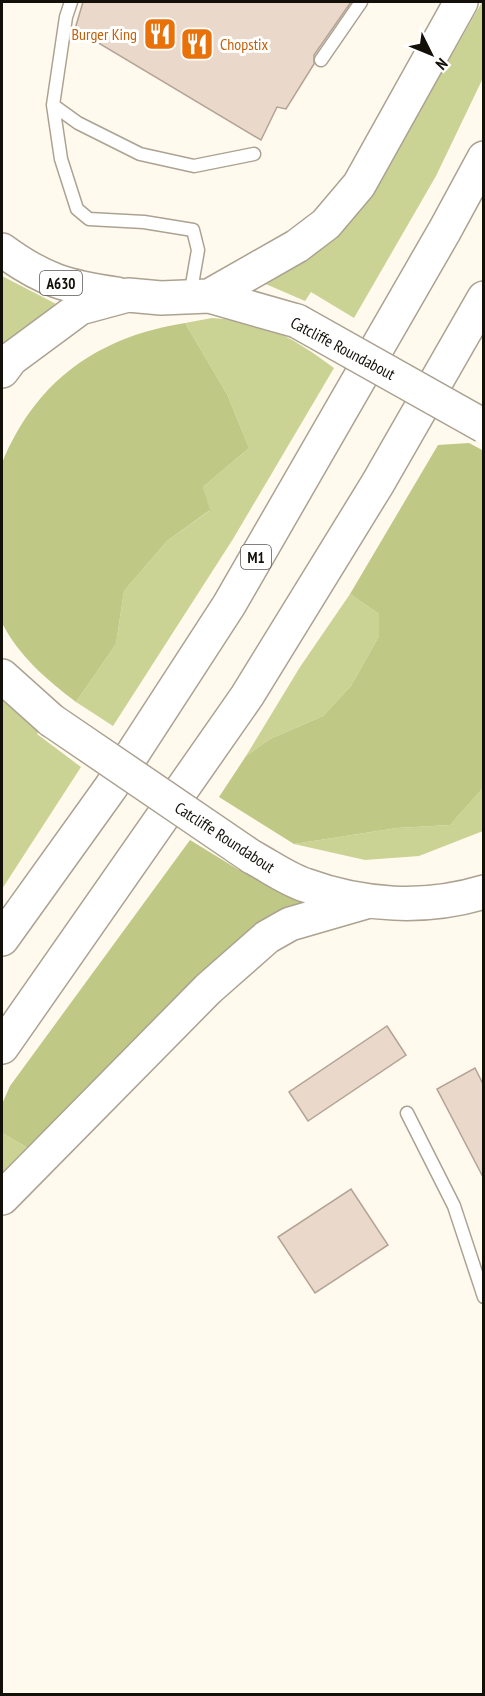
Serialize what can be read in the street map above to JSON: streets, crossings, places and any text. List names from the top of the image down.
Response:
{
  "streets": {
    "highway": ["A630", "Catcliffe Roundabout", "M1"]
  },
  "crossings": [
    ["A630", "Catcliffe Roundabout"]
  ],
  "places": {
    "restaurant": ["Burger King", "Chopstix"]
  },
  "north": "bottom right"
}
